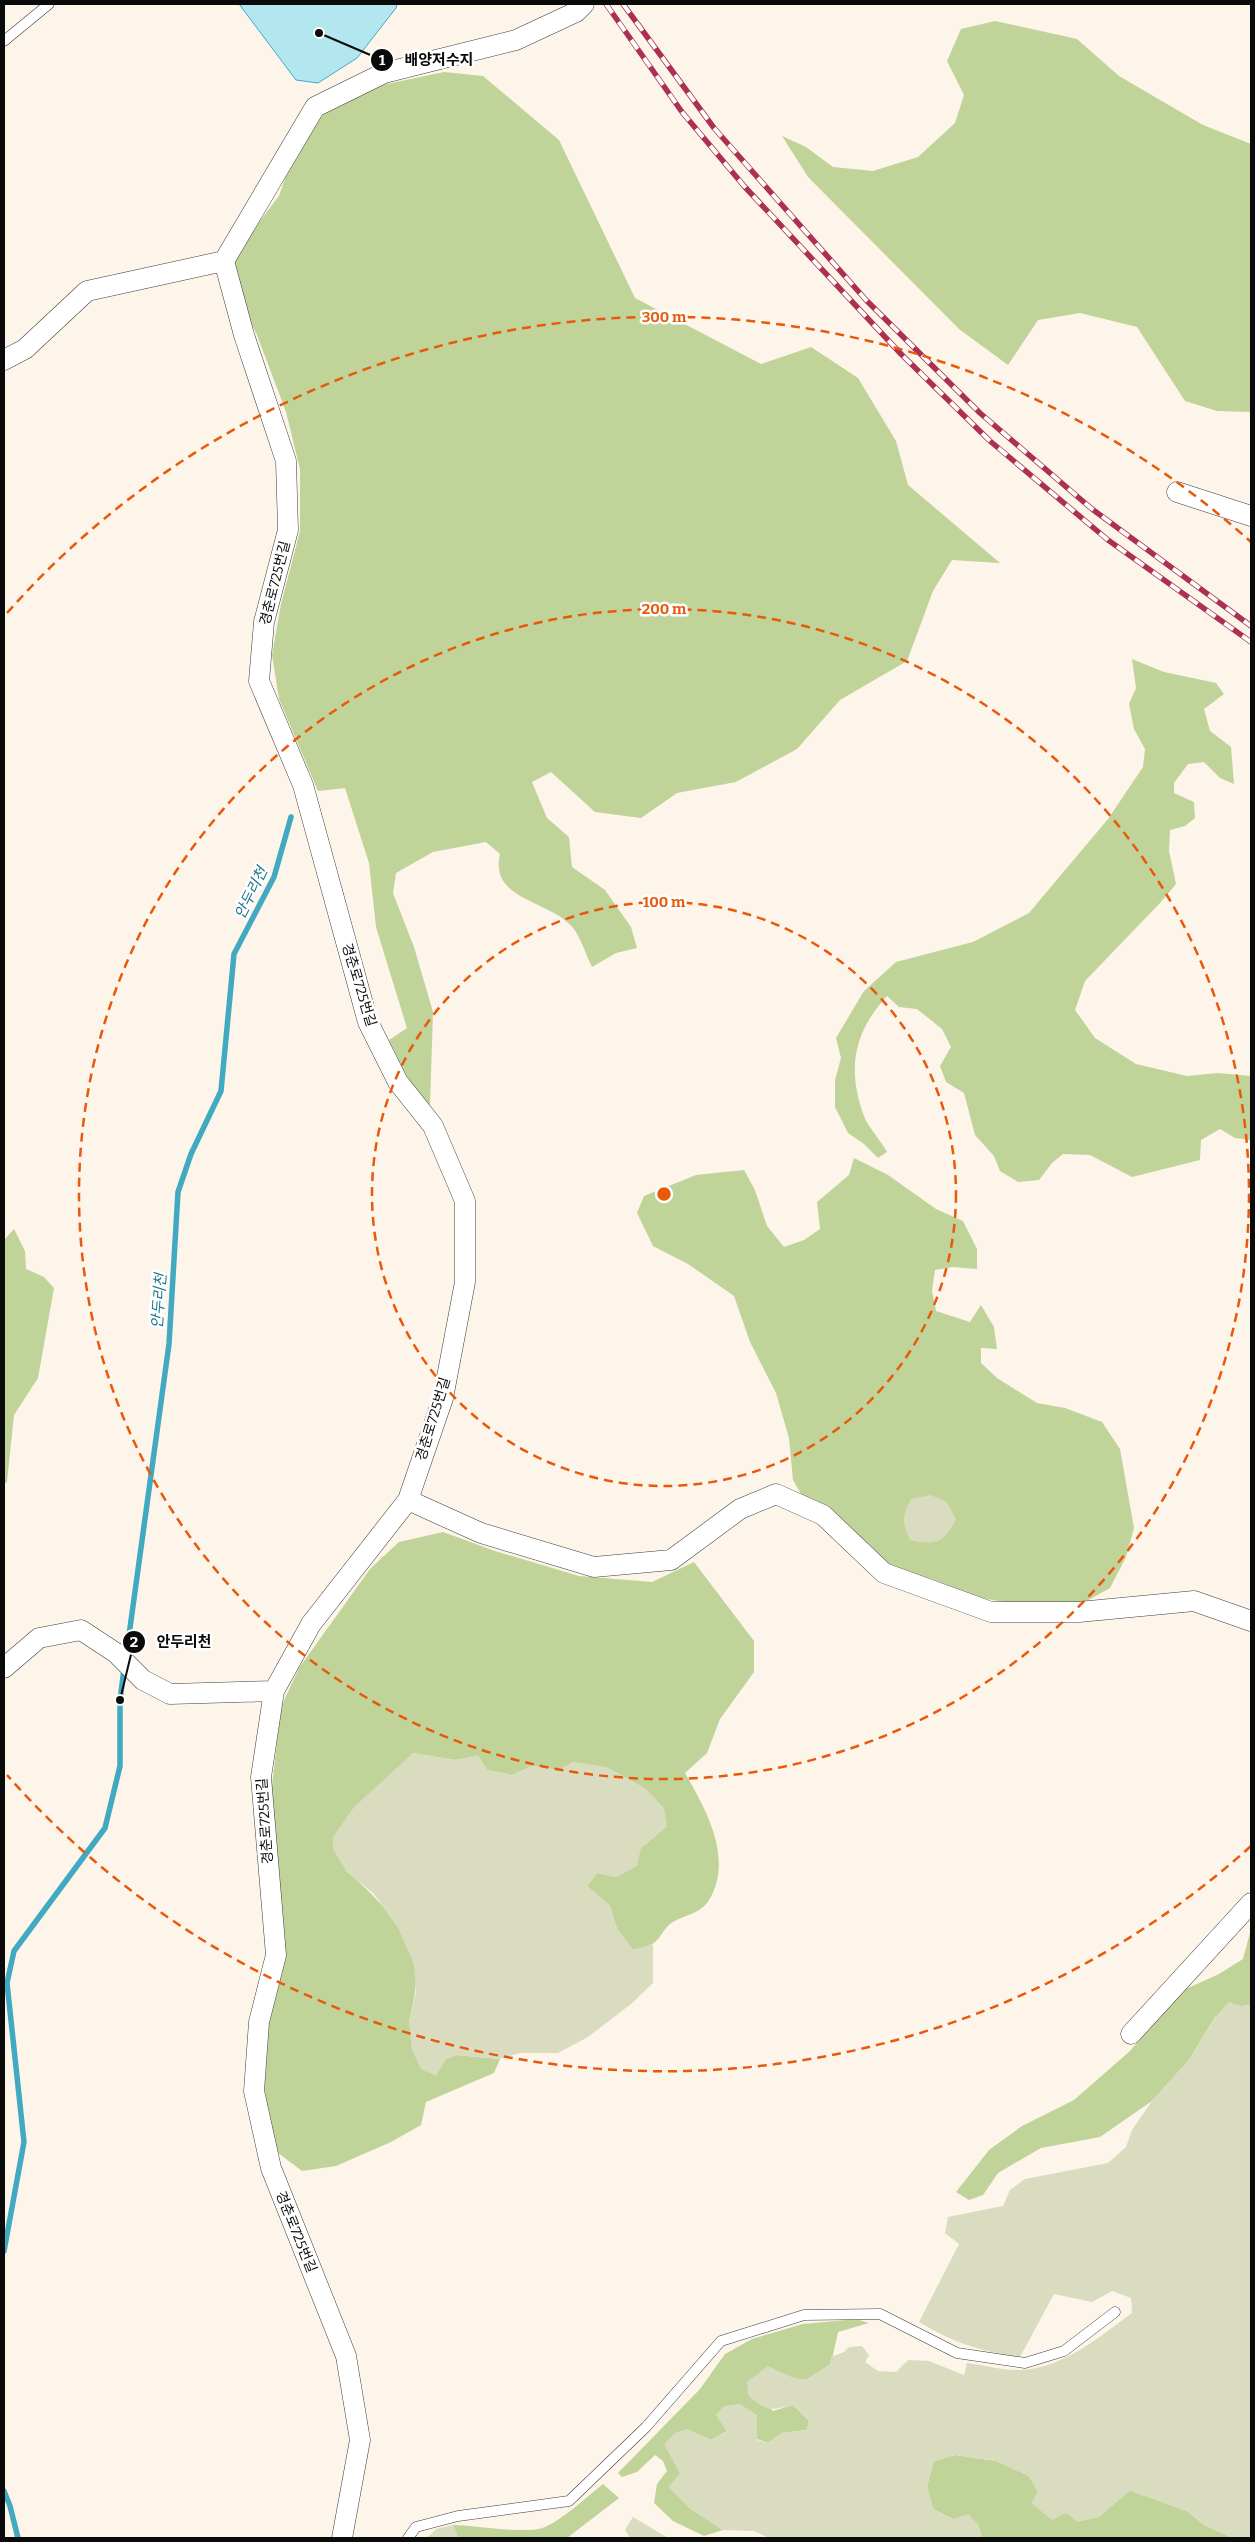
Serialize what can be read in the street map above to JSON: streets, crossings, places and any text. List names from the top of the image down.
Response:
{
  "streets": {
    "street": ["경춘로725번길"]
  },
  "water": ["안두리천"],
  "places": ["배양저수지", "안두리천"],
  "rings": ["300 m", "200 m", "100 m"]
}
